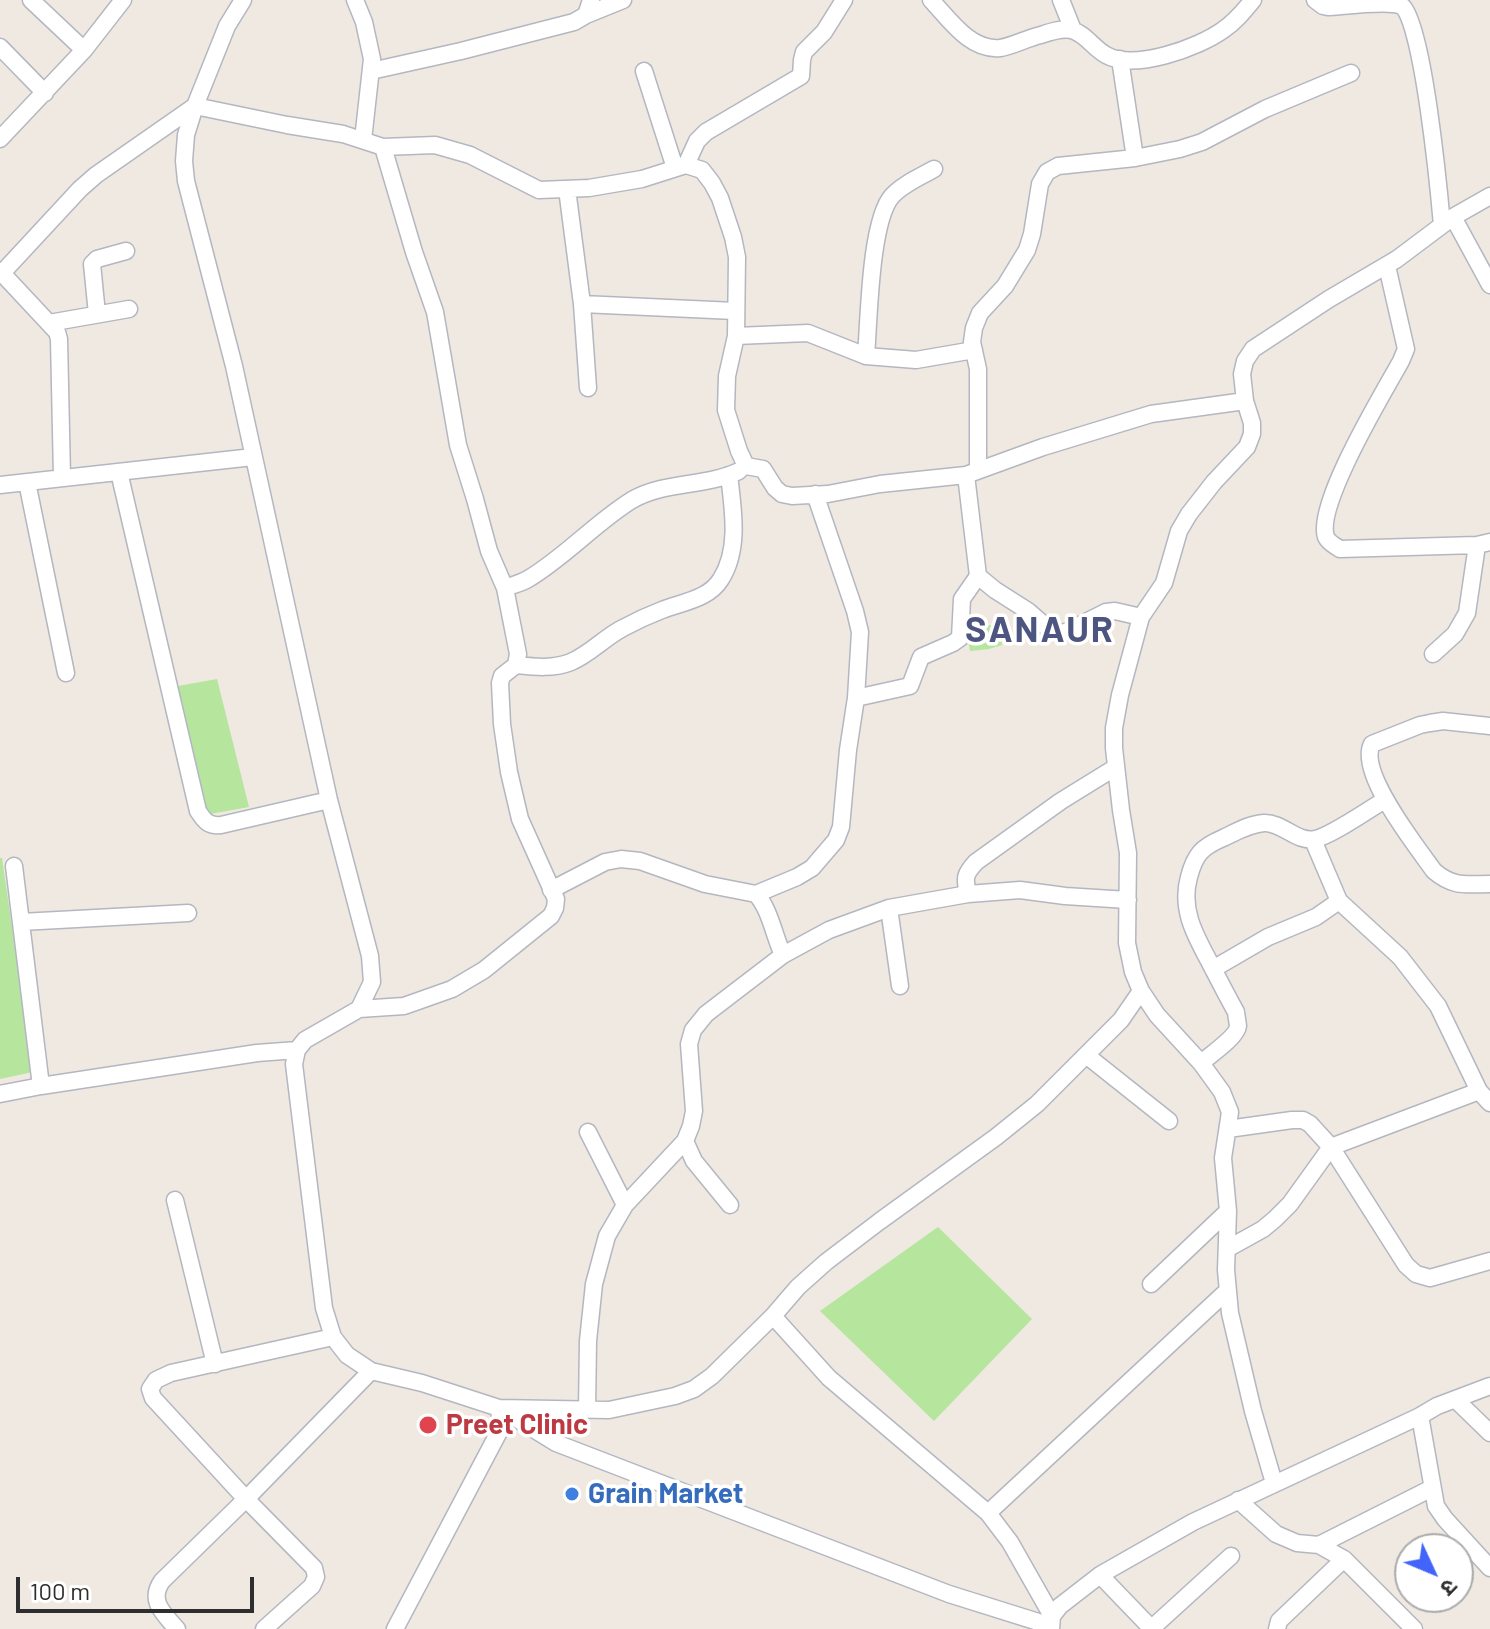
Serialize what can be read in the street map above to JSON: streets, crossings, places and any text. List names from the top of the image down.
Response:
{
  "districts": ["SANAUR"],
  "places": ["Preet Clinic", "Grain Market"],
  "scale_bar": "100 m",
  "north": "bottom right"
}
